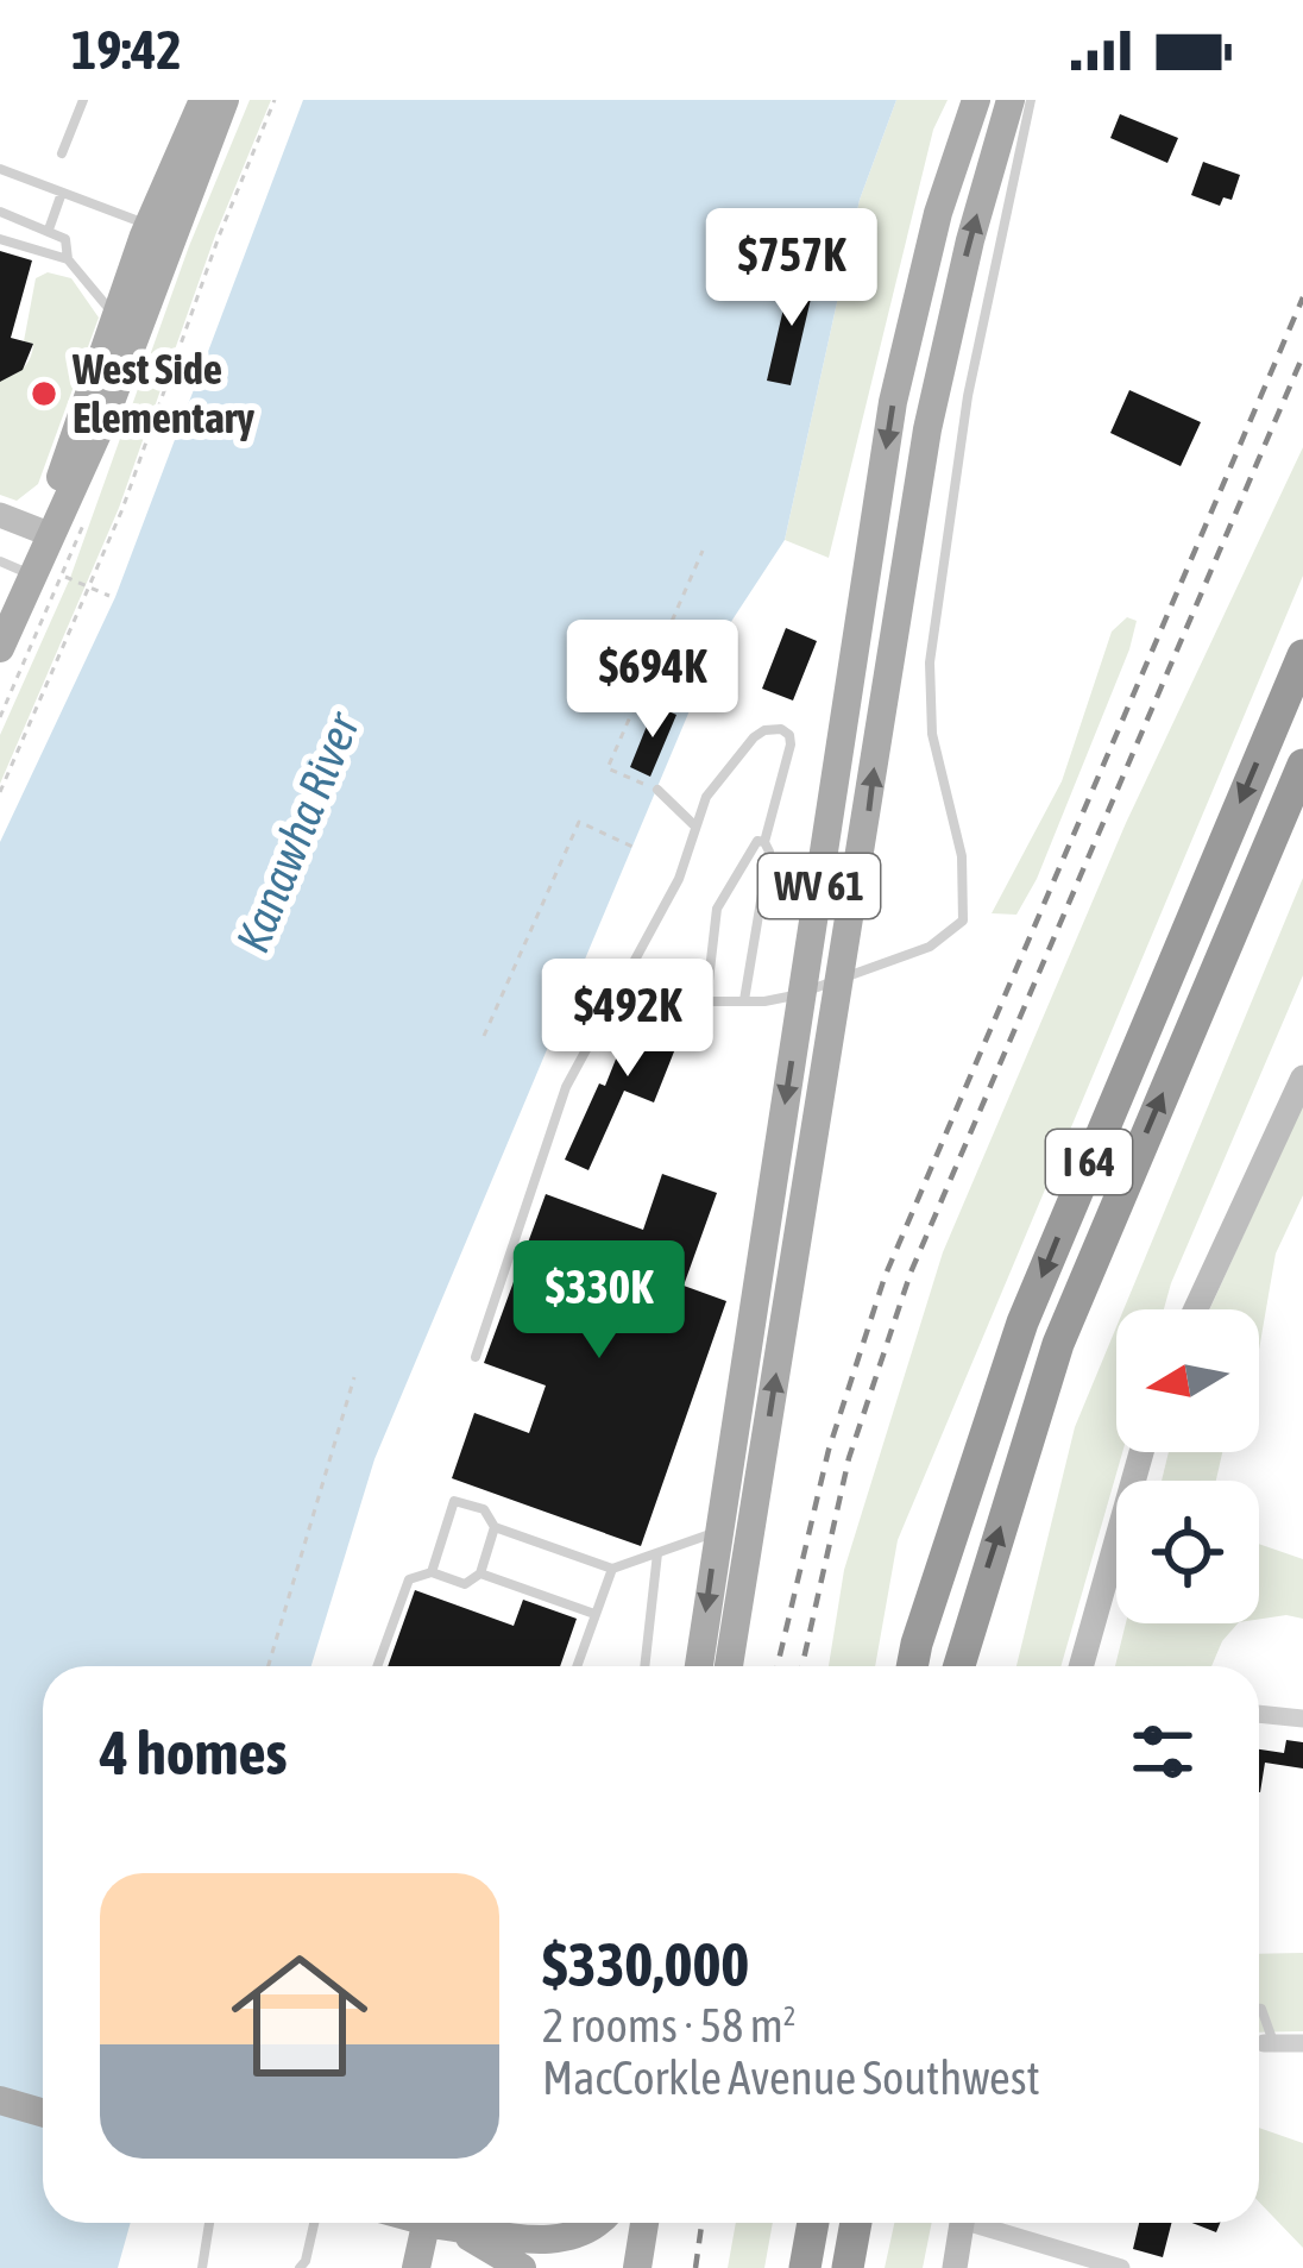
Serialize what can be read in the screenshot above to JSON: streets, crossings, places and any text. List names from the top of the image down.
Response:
{
  "streets": {
    "highway": ["I 64"],
    "main road": ["WV 61"]
  },
  "water": ["Kanawha River"],
  "places": ["West Side Elementary"],
  "north": "left",
  "page": {
    "status": "19:42",
    "price": [
      "$757K",
      "$694K",
      "$492K",
      "$330K"
    ],
    "heading": "4 homes",
    "list": [
      {
        "name": "$330,000",
        "note": "2 rooms · 58 m² · MacCorkle Avenue Southwest"
      }
    ]
  }
}
